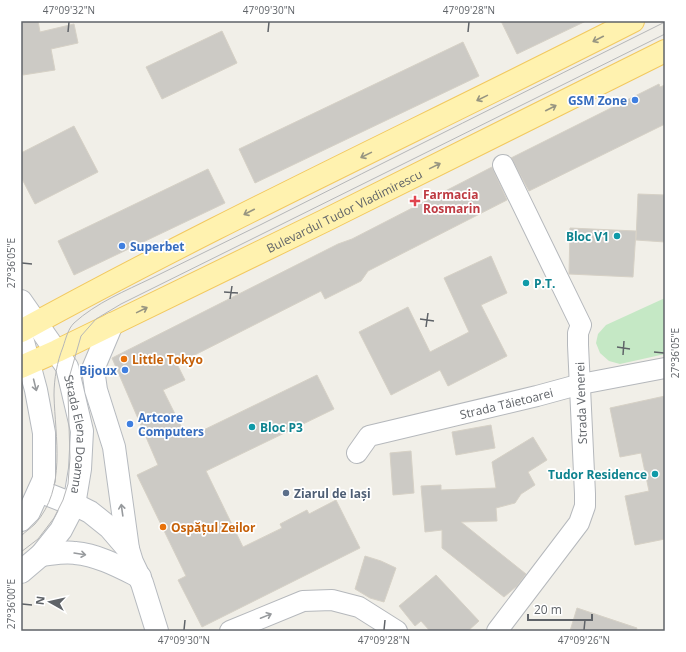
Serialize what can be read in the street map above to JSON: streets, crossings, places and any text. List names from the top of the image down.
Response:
{
  "streets": {
    "main road": ["Bulevardul Tudor Vladimirescu"],
    "street": ["Strada Tăietoarei", "Strada Venerei", "Strada Elena Doamna"]
  },
  "crossings": [
    ["Bulevardul Tudor Vladimirescu", "Strada Elena Doamna"],
    ["Strada Tăietoarei", "Strada Venerei"]
  ],
  "places": {
    "other": [
      "GSM Zone",
      "Bloc V1",
      "Superbet",
      "P.T.",
      "Little Tokyo",
      "Bijoux",
      "Artcore Computers",
      "Bloc P3",
      "Tudor Residence",
      "Ziarul de Iași",
      "Ospățul Zeilor"
    ],
    "health": ["Farmacia Rosmarin"]
  },
  "scale_bar": "20 m",
  "north": "left",
  "coordinates": [
    "47°09'32\"N",
    "47°09'30\"N",
    "47°09'28\"N",
    "27°36'05\"E",
    "27°36'00\"E",
    "47°09'26\"N"
  ]
}
